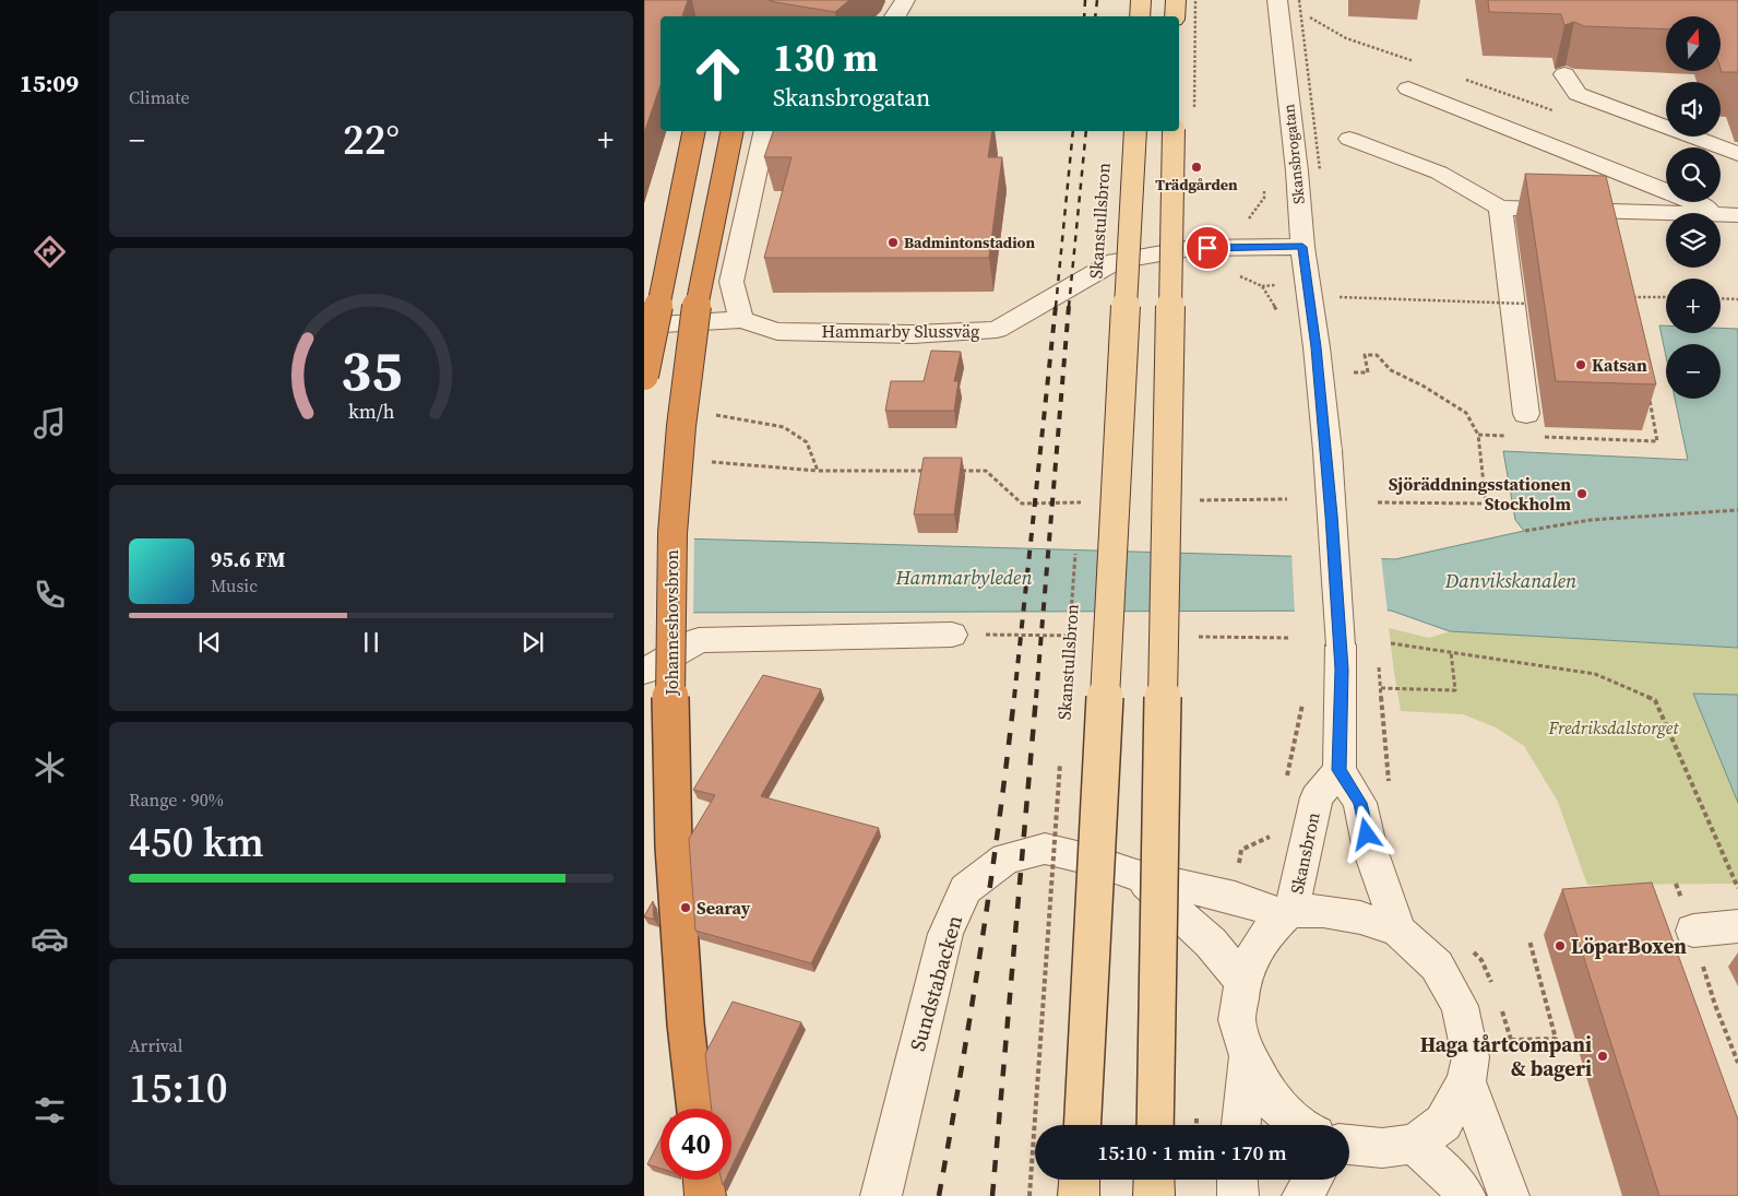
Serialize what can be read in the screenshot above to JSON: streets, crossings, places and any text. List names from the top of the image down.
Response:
{
  "streets": {
    "highway": ["Johanneshovsbron"],
    "main road": ["Skanstullsbron"],
    "street": [
      "Skansbrogatan",
      "Hammarby Slussväg",
      "Skansbron",
      "Sundstabacken"
    ]
  },
  "crossings": [
    ["Skansbrogatan", "Hammarby Slussväg"],
    ["Skansbrogatan", "Skansbron"],
    ["Skansbron", "Sundstabacken"]
  ],
  "water": ["Hammarbyleden", "Danvikskanalen"],
  "parks": ["Fredriksdalstorget"],
  "places": [
    "Trädgården",
    "Badmintonstadion",
    "Katsan",
    "Sjöräddningsstationen Stockholm",
    "Searay",
    "LöparBoxen",
    "Haga tårtcompani & bageri"
  ],
  "north": "top",
  "page": {
    "tabs": "15:09",
    "tile": [
      "Climate",
      ["Range · 90%", "450 km"],
      ["Arrival", "15:10"]
    ],
    "map_buttons": ["+", "−"],
    "turn": ["130 m", "Skansbrogatan"],
    "heat": ["−", "22°", "+"],
    "song": ["95.6 FM", "Music"],
    "limit": "40",
    "trip": "15:10 · 1 min · 170 m",
    "gauge": ["35", "km/h"]
  }
}
